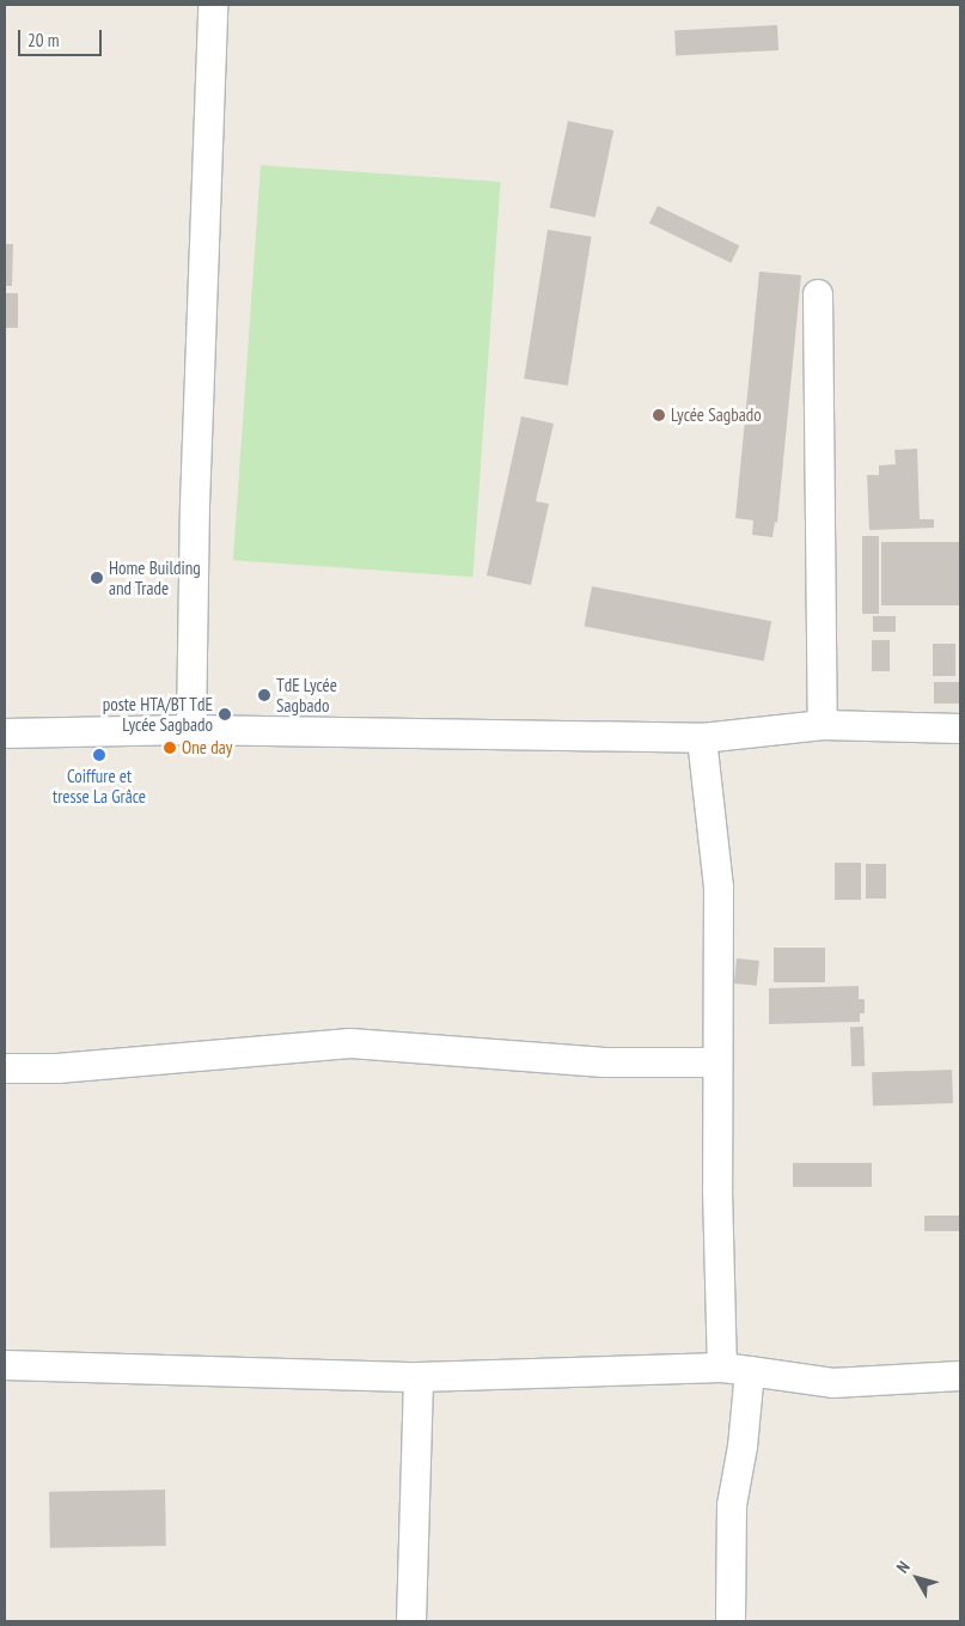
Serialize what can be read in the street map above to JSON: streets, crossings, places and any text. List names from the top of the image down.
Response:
{
  "places": [
    "Lycée Sagbado",
    "Home Building and Trade",
    "TdE Lycée Sagbado",
    "poste HTA/BT TdE Lycée Sagbado",
    "One day",
    "Coiffure et tresse La Grâce"
  ],
  "scale_bar": "20 m",
  "north": "top left"
}
